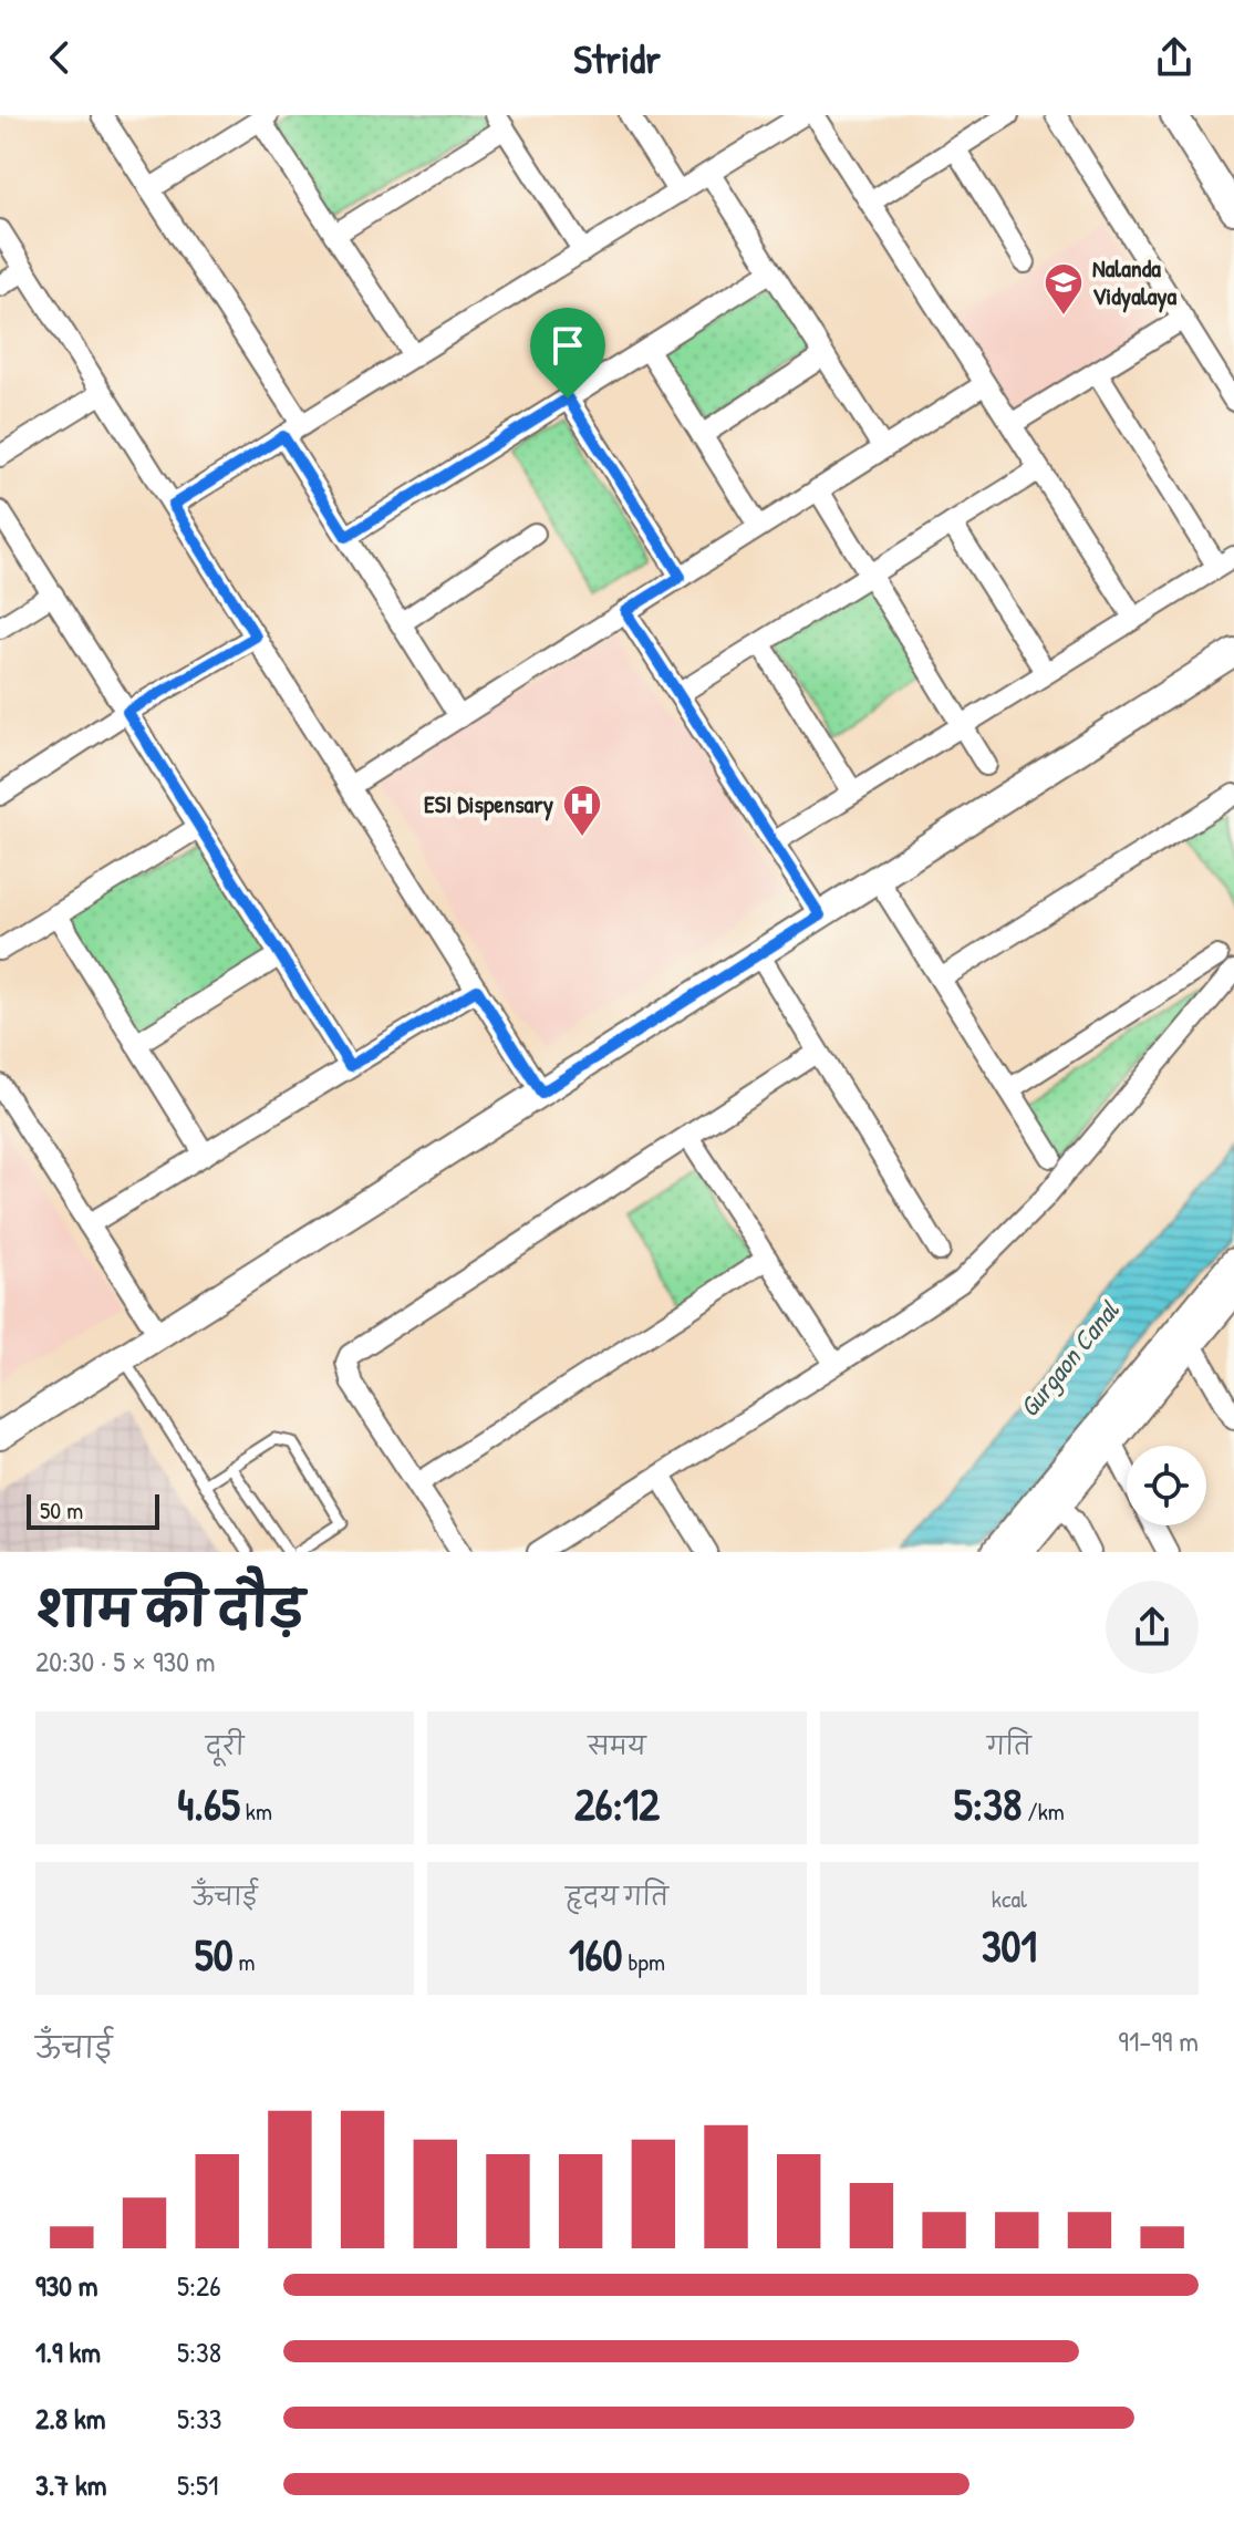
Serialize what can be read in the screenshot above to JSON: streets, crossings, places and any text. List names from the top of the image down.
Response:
{
  "water": ["Gurgaon Canal"],
  "places": {
    "school or university": ["Nalanda Vidyalaya"],
    "hospital": ["ESI Dispensary"]
  },
  "scale_bar": "50 m",
  "page": {
    "header": "Stridr",
    "scale": "50 m",
    "heading": ["शाम की दौड़", "20:30 · 5 × 930 m"],
    "stats": [
      ["दूरी", "4.65 km"],
      ["समय", "26:12"],
      ["गति", "5:38 /km"],
      ["ऊँचाई", "50 m"],
      ["हृदय गति", "160 bpm"],
      ["kcal", "301"]
    ],
    "chart": ["ऊँचाई", "91–99 m"],
    "list": [
      {
        "name": "930 m",
        "note": "5:26"
      },
      {
        "name": "1.9 km",
        "note": "5:38"
      },
      {
        "name": "2.8 km",
        "note": "5:33"
      },
      {
        "name": "3.7 km",
        "note": "5:51"
      }
    ]
  }
}
